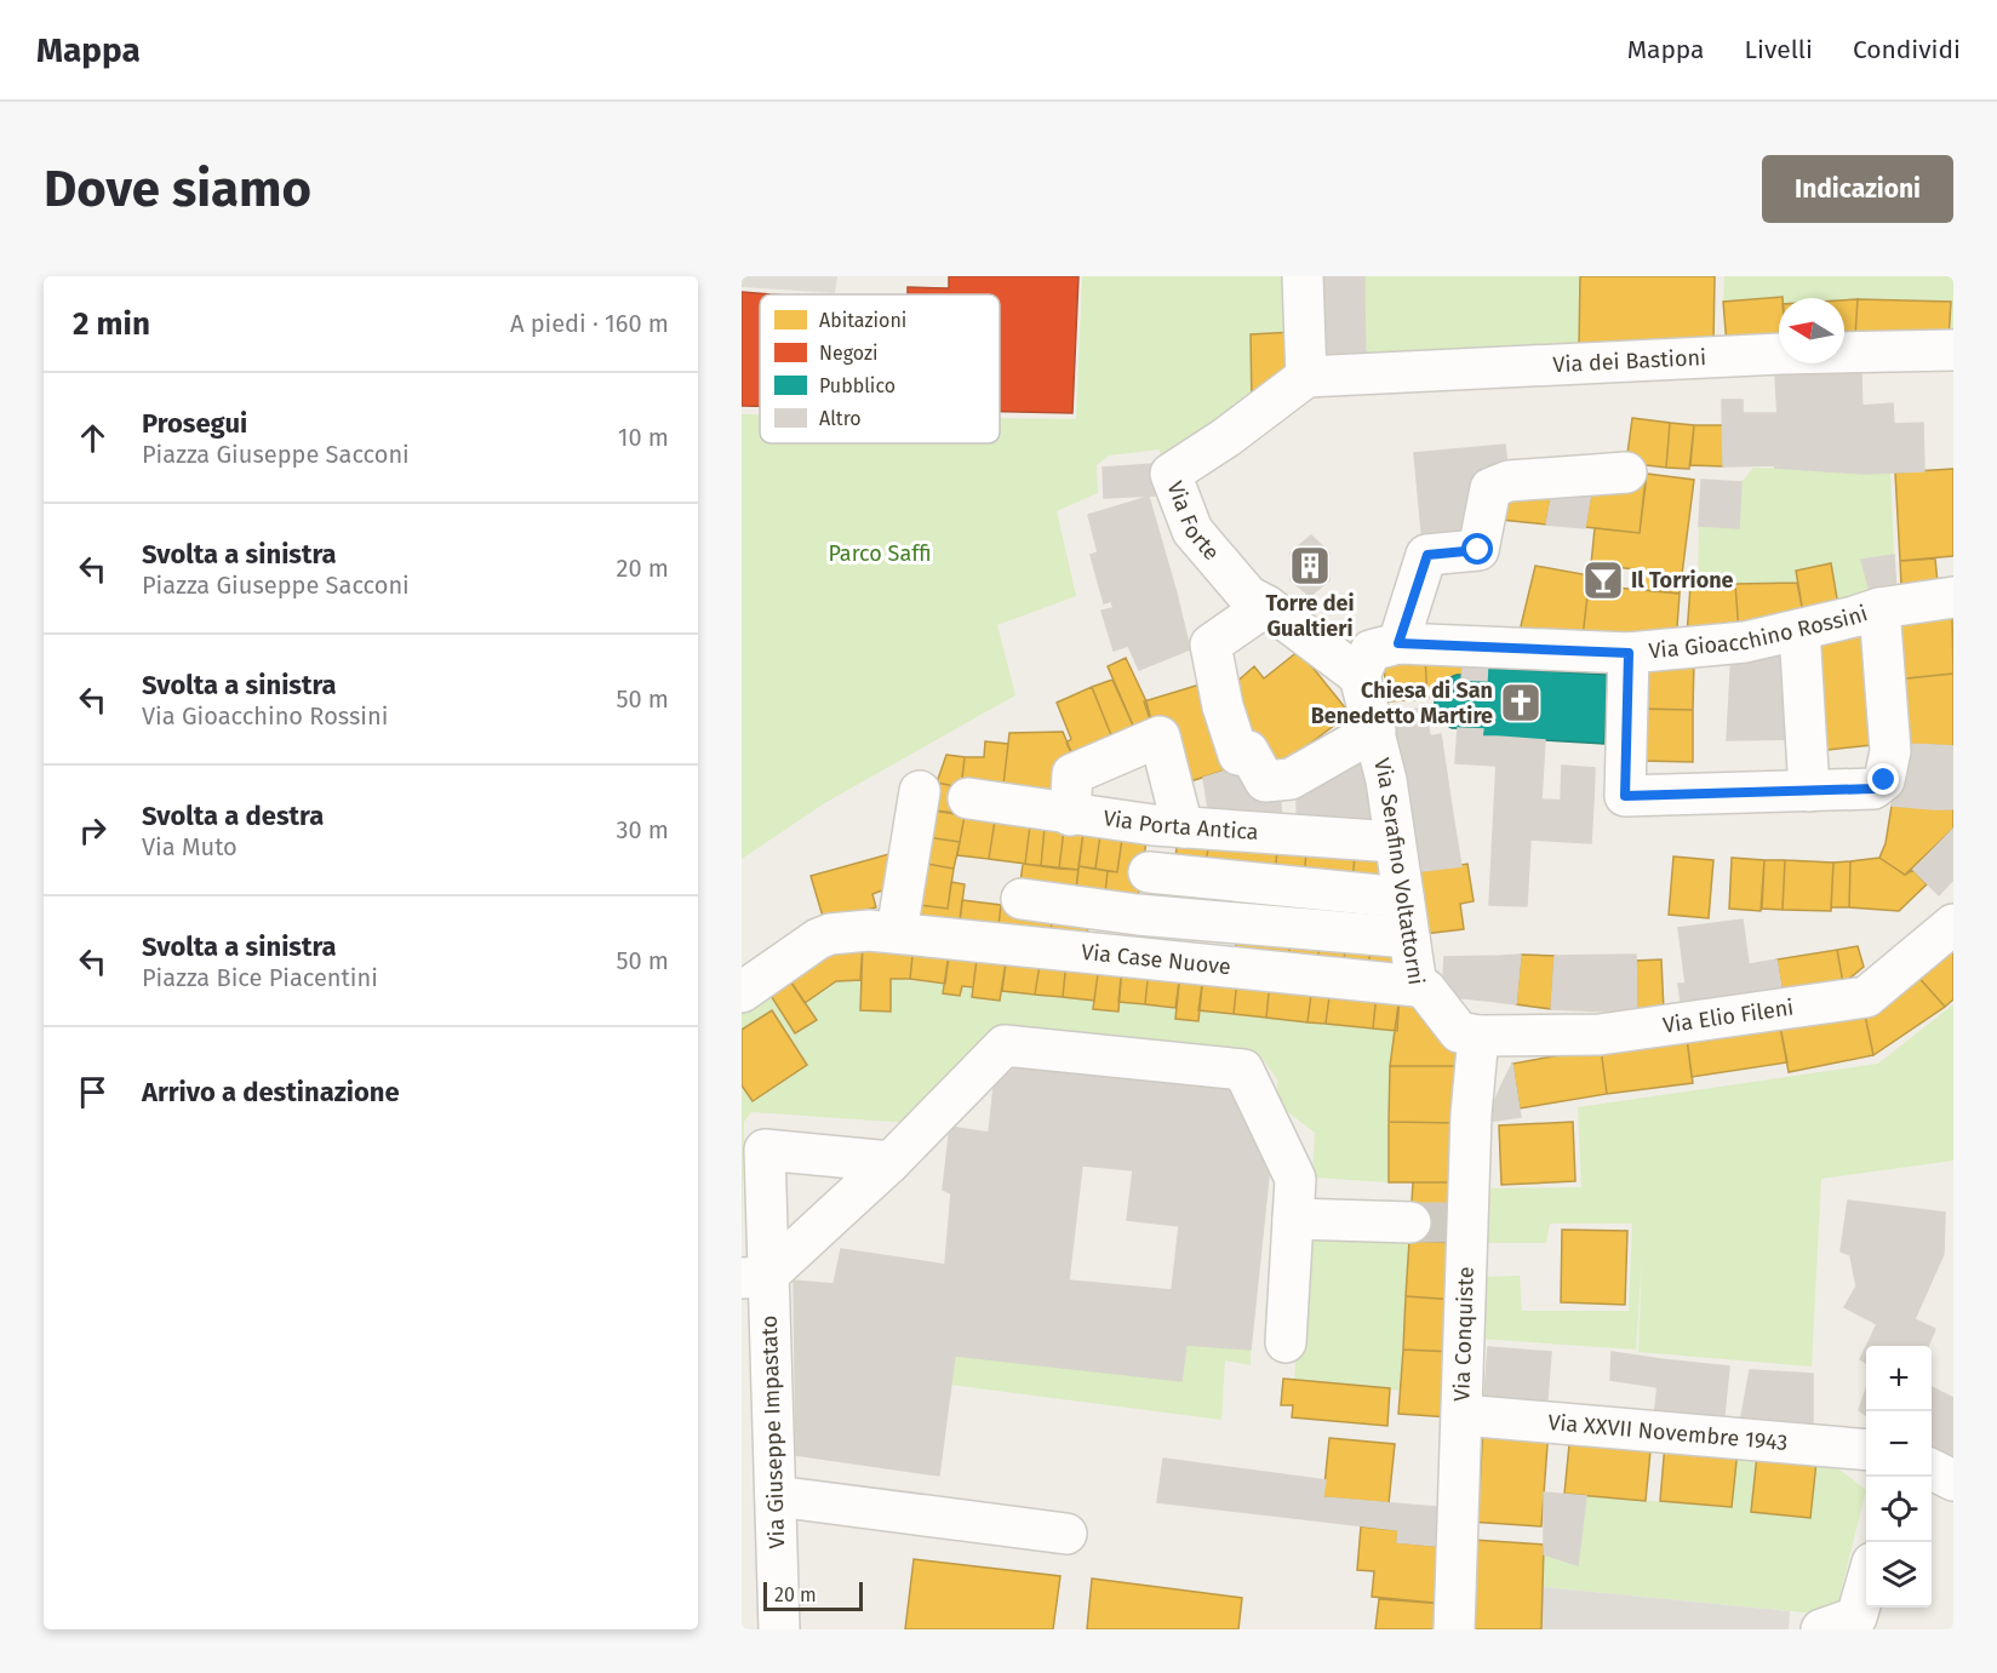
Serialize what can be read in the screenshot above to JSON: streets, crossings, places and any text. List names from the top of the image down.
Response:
{
  "streets": {
    "street": [
      "Via dei Bastioni",
      "Via Forte",
      "Via Gioacchino Rossini",
      "Via Porta Antica",
      "Via Serafino Voltattorni",
      "Via Case Nuove",
      "Via Elio Fileni",
      "Via Conquiste",
      "Via Giuseppe Impastato",
      "Via XXVII Novembre 1943"
    ]
  },
  "crossings": [
    ["Via dei Bastioni", "Via Forte"],
    ["Via Forte", "Via Gioacchino Rossini"],
    ["Via Forte", "Via Serafino Voltattorni"],
    ["Via Gioacchino Rossini", "Via Serafino Voltattorni"],
    ["Via Porta Antica", "Via Serafino Voltattorni"],
    ["Via Serafino Voltattorni", "Via Case Nuove"],
    ["Via Serafino Voltattorni", "Via Elio Fileni"],
    ["Via Serafino Voltattorni", "Via Conquiste"],
    ["Via Elio Fileni", "Via Conquiste"],
    ["Via Conquiste", "Via XXVII Novembre 1943"]
  ],
  "parks": ["Parco Saffi"],
  "places": {
    "building": ["Torre dei Gualtieri"],
    "bar": ["Il Torrione"],
    "church": ["Chiesa di San Benedetto Martire"]
  },
  "legend": [
    "Abitazioni",
    "Negozi",
    "Pubblico",
    "Altro"
  ],
  "scale_bar": "20 m",
  "north": "left",
  "page": {
    "header": "Mappa",
    "nav": ["Mappa", "Livelli", "Condividi"],
    "buttons": "Indicazioni",
    "title": "Dove siamo",
    "heading": ["2 min", "A piedi · 160 m"],
    "list": [
      ["Prosegui", "Piazza Giuseppe Sacconi", "10 m"],
      ["Svolta a sinistra", "Piazza Giuseppe Sacconi", "20 m"],
      ["Svolta a sinistra", "Via Gioacchino Rossini", "50 m"],
      ["Svolta a destra", "Via Muto", "30 m"],
      ["Svolta a sinistra", "Piazza Bice Piacentini", "50 m"],
      "Arrivo a destinazione"
    ],
    "map_buttons": ["+", "−"],
    "scale": "20 m"
  }
}
